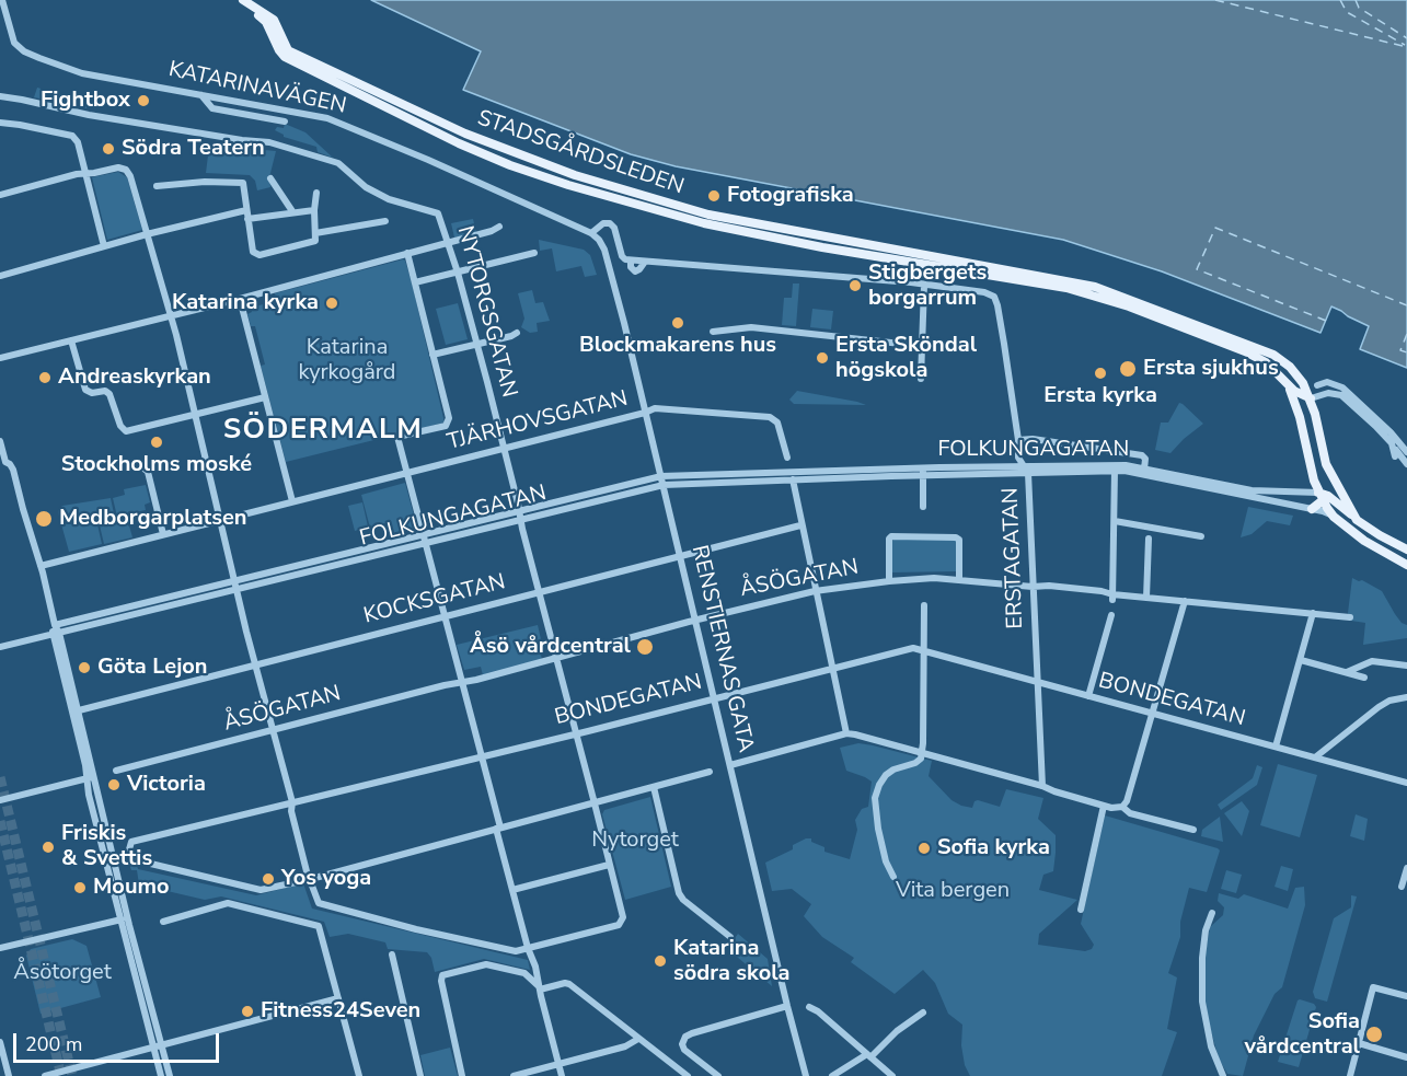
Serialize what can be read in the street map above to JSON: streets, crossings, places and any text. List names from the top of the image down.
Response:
{
  "streets": {
    "main road": ["STADSGÅRDSLEDEN", "FOLKUNGAGATAN"],
    "street": [
      "KATARINAVÄGEN",
      "NYTORGSGATAN",
      "TJÄRHOVSGATAN",
      "ERSTAGATAN",
      "ÅSÖGATAN",
      "KOCKSGATAN",
      "RENSTIERNAS GATA",
      "BONDEGATAN"
    ]
  },
  "crossings": [
    ["KATARINAVÄGEN", "RENSTIERNAS GATA"],
    ["NYTORGSGATAN", "TJÄRHOVSGATAN"],
    ["NYTORGSGATAN", "FOLKUNGAGATAN"],
    ["NYTORGSGATAN", "ÅSÖGATAN"],
    ["NYTORGSGATAN", "KOCKSGATAN"],
    ["NYTORGSGATAN", "BONDEGATAN"],
    ["TJÄRHOVSGATAN", "RENSTIERNAS GATA"],
    ["FOLKUNGAGATAN", "ERSTAGATAN"],
    ["FOLKUNGAGATAN", "RENSTIERNAS GATA"],
    ["ERSTAGATAN", "ÅSÖGATAN"],
    ["ERSTAGATAN", "BONDEGATAN"],
    ["ÅSÖGATAN", "RENSTIERNAS GATA"],
    ["KOCKSGATAN", "RENSTIERNAS GATA"],
    ["RENSTIERNAS GATA", "BONDEGATAN"]
  ],
  "districts": ["SÖDERMALM"],
  "parks": [
    "Katarina kyrkogård",
    "Nytorget",
    "Vita bergen",
    "Åsötorget"
  ],
  "places": [
    "Fightbox",
    "Södra Teatern",
    "Fotografiska",
    "Stigbergets borgarrum",
    "Katarina kyrka",
    "Blockmakarens hus",
    "Ersta Sköndal högskola",
    "Ersta sjukhus",
    "Ersta kyrka",
    "Andreaskyrkan",
    "Stockholms moské",
    "Medborgarplatsen",
    "Åsö vårdcentral",
    "Göta Lejon",
    "Victoria",
    "Friskis & Svettis",
    "Sofia kyrka",
    "Yos yoga",
    "Moumo",
    "Katarina södra skola",
    "Fitness24Seven",
    "Sofia vårdcentral"
  ],
  "scale_bar": "200 m"
}
